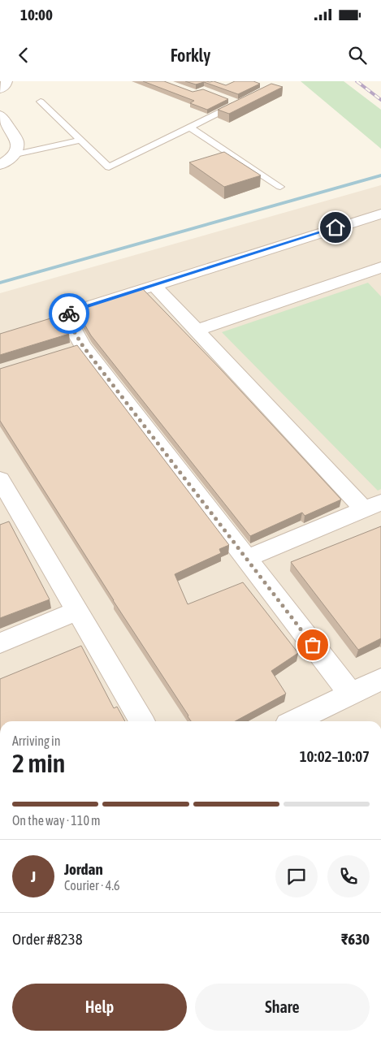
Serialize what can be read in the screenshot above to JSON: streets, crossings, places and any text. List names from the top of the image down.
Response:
{
  "page": {
    "status": "10:00",
    "header": "Forkly",
    "heading": ["2 min", "Arriving in", "10:02–10:07"],
    "panel": [
      "Jordan",
      "Courier · 4.6",
      "Order #8238",
      "₹630"
    ],
    "bar": "On the way · 110 m",
    "round": "J",
    "buttons": ["Help", "Share"]
  }
}
